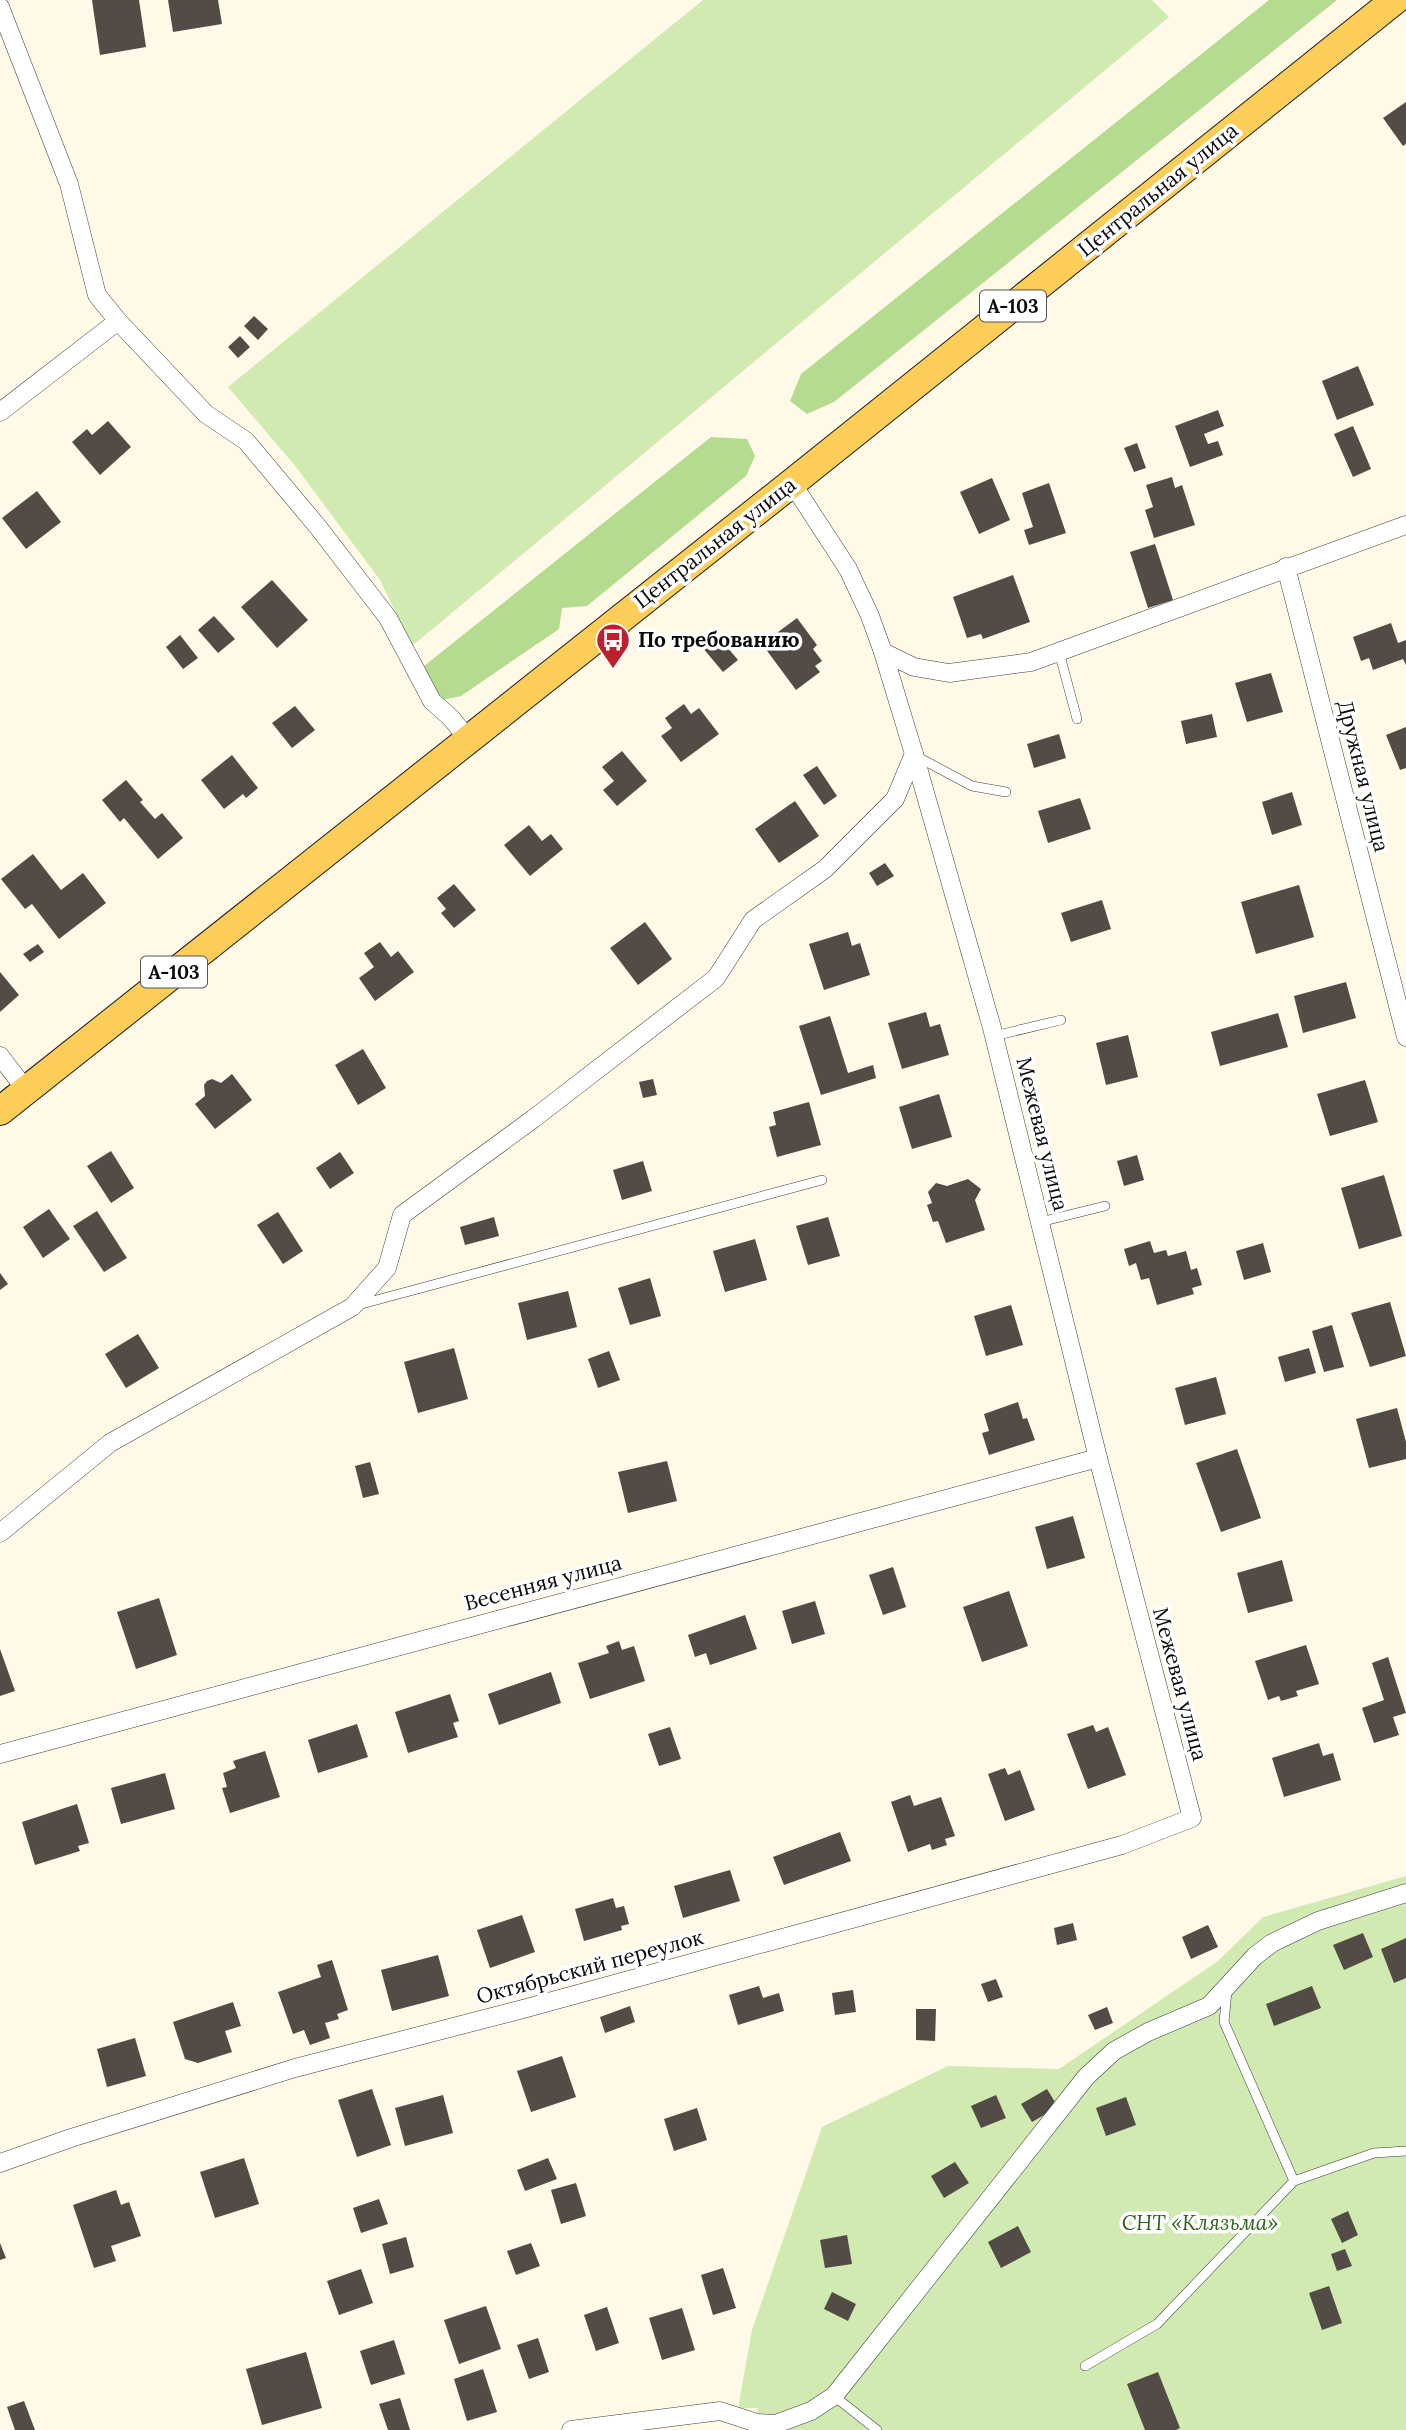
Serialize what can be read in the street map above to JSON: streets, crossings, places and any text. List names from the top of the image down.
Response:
{
  "streets": {
    "main road": ["Центральная улица", "А-103"],
    "street": [
      "Дружная улица",
      "Межевая улица",
      "Весенняя улица",
      "Октябрьский переулок"
    ]
  },
  "crossings": [
    ["Центральная улица", "Межевая улица"],
    ["Межевая улица", "Весенняя улица"],
    ["Межевая улица", "Октябрьский переулок"]
  ],
  "parks": ["СНТ «Клязьма»"],
  "places": {
    "bus stop": ["По требованию"]
  }
}
